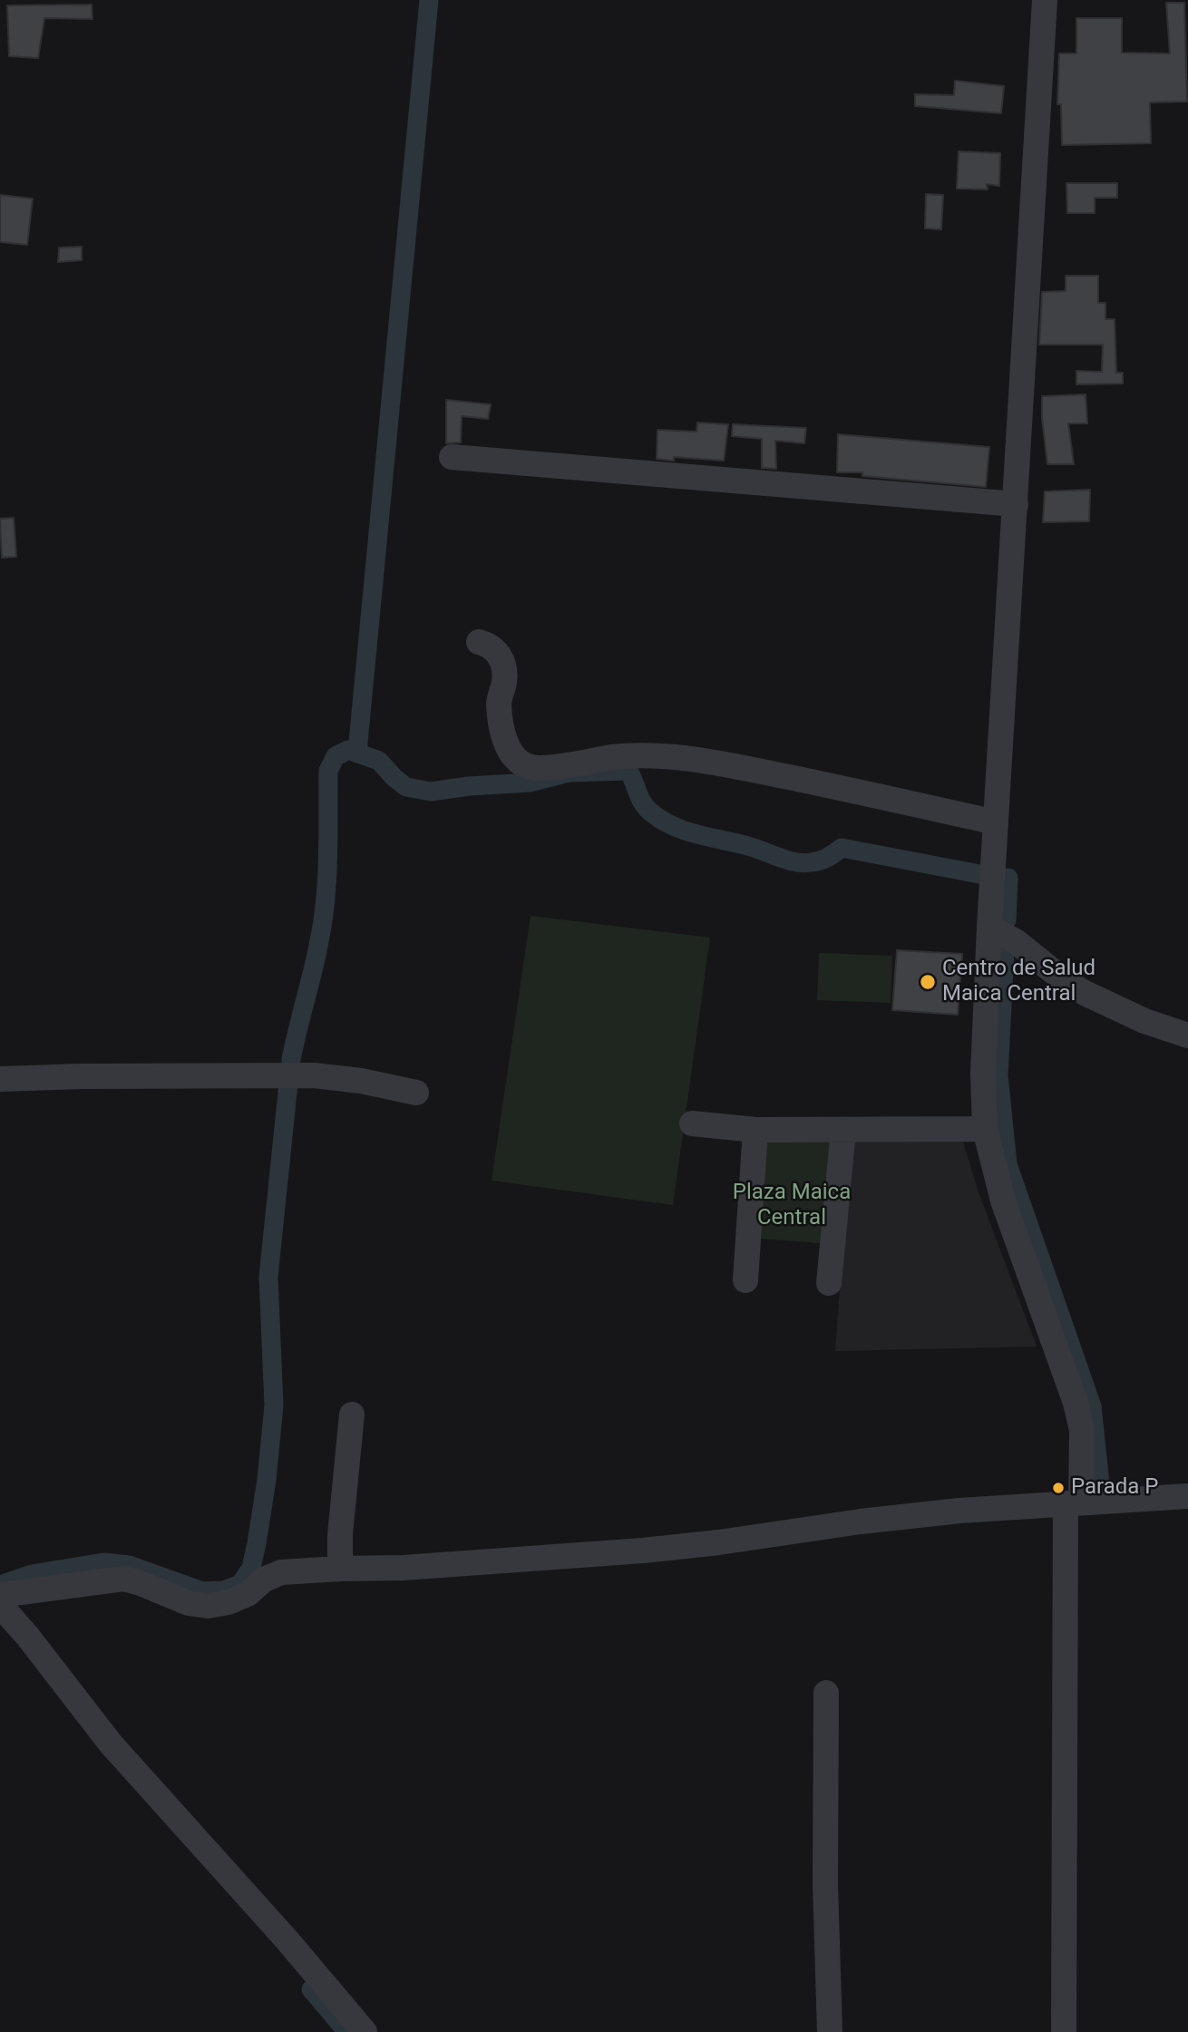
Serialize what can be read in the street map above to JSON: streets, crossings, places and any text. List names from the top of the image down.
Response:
{
  "parks": ["Plaza Maica Central"],
  "places": ["Centro de Salud Maica Central", "Parada P"]
}
